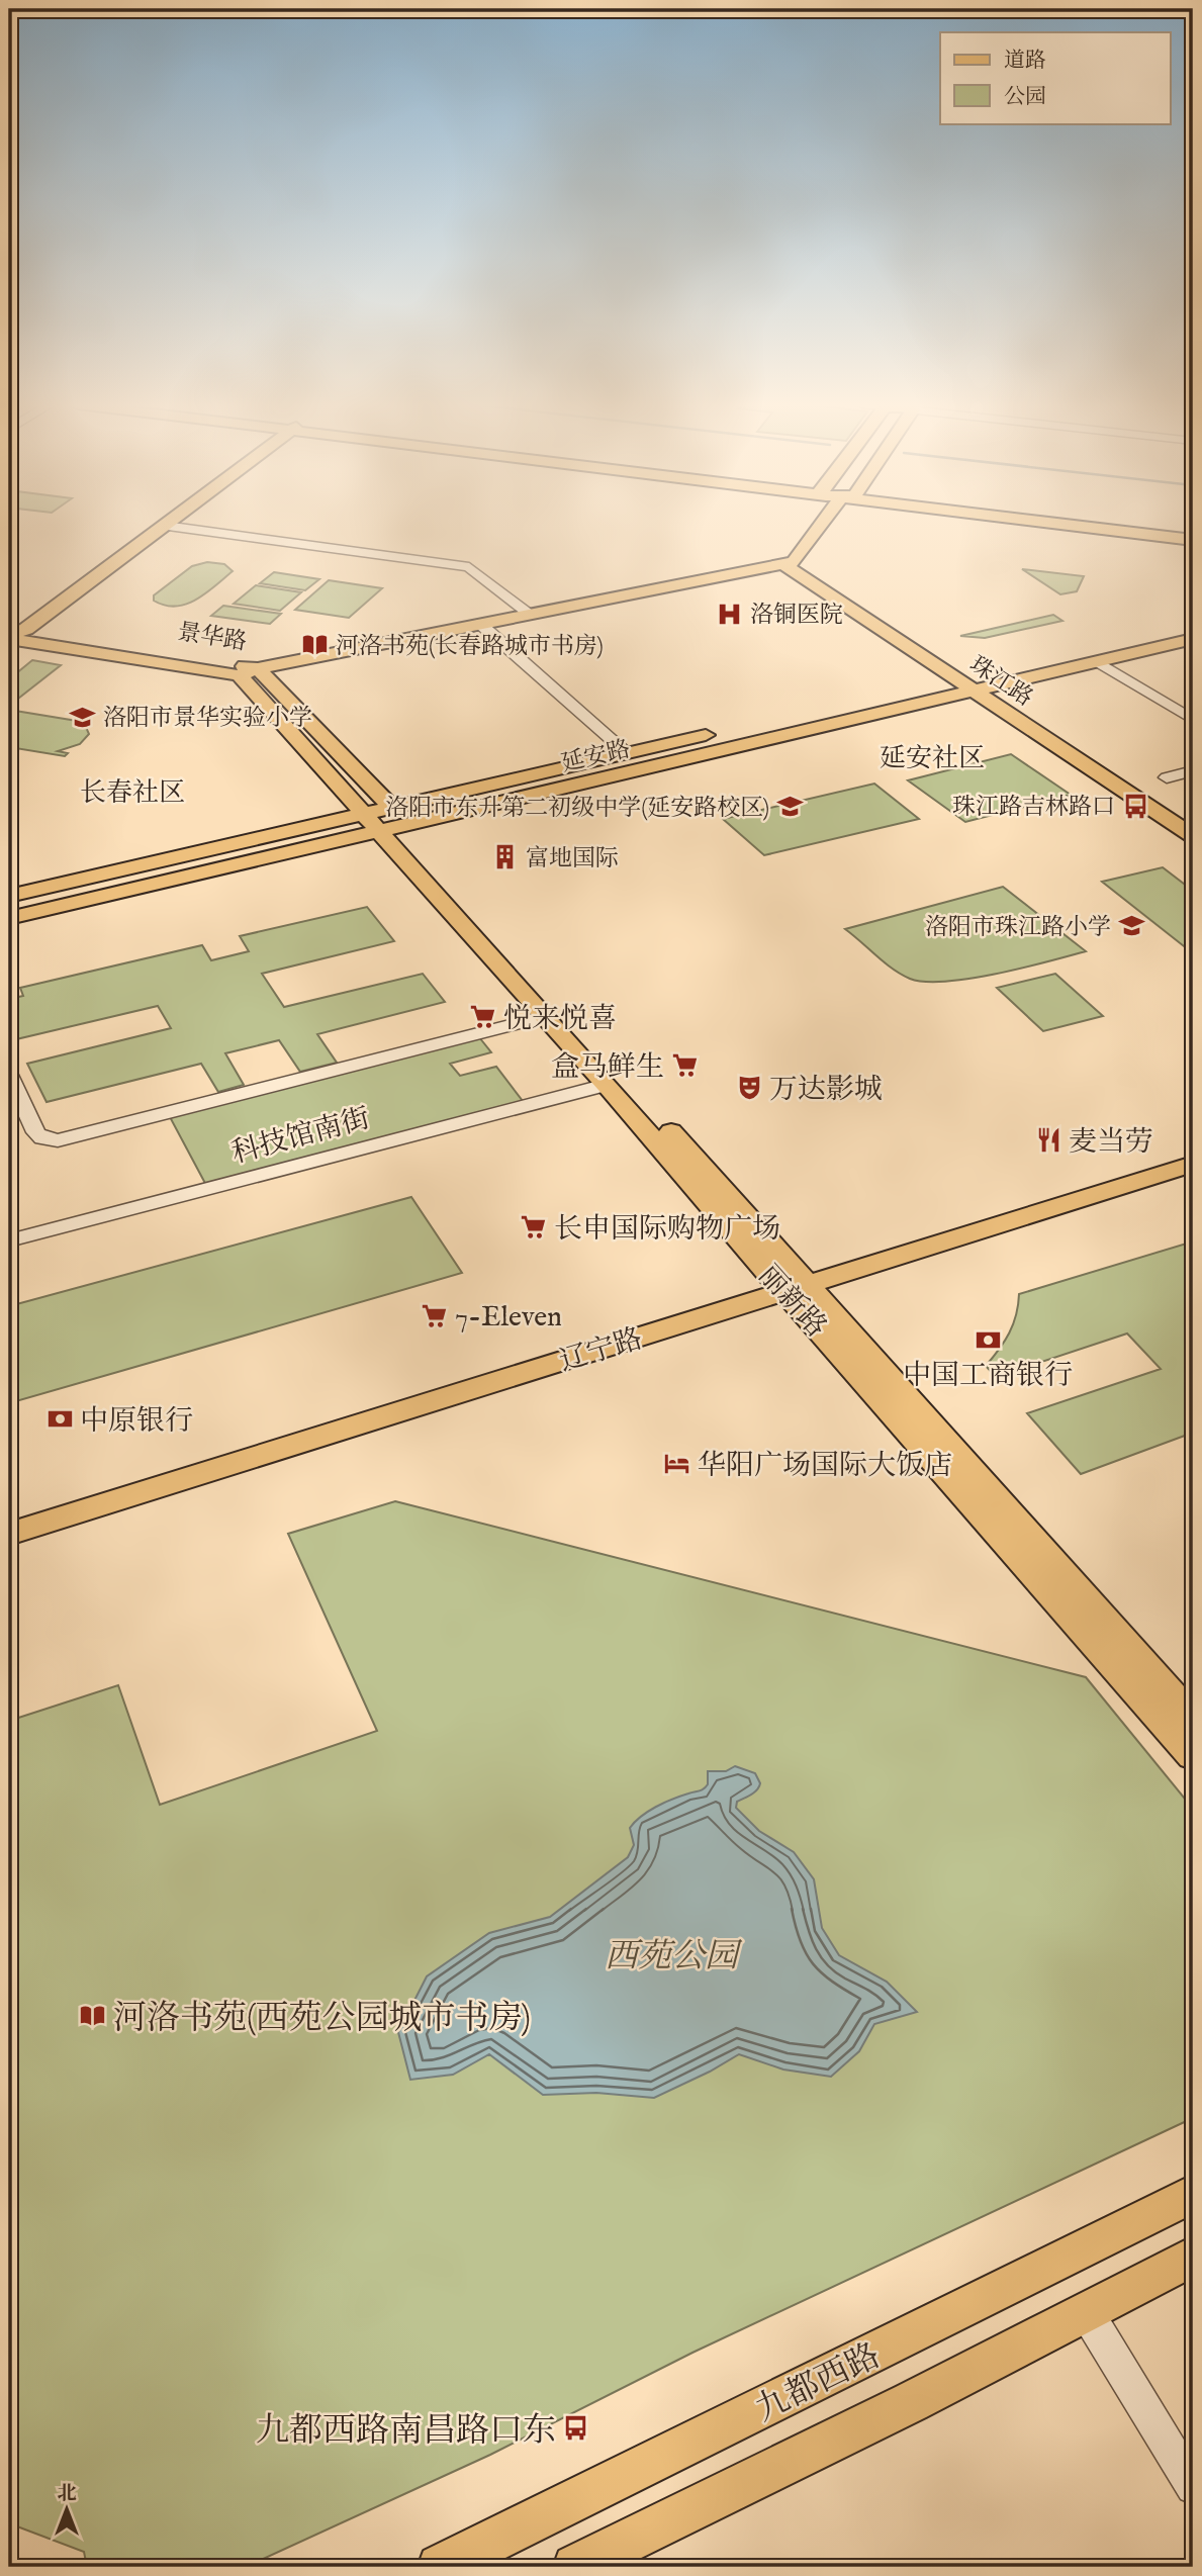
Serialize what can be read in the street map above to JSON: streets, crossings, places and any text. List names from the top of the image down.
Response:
{
  "streets": {
    "main road": [
      "景华路",
      "珠江路",
      "延安路",
      "丽新路",
      "辽宁路",
      "九都西路"
    ],
    "street": ["科技馆南街"]
  },
  "crossings": [
    ["景华路", "延安路"],
    ["景华路", "丽新路"],
    ["珠江路", "延安路"],
    ["延安路", "丽新路"],
    ["科技馆南街", "丽新路"],
    ["丽新路", "辽宁路"]
  ],
  "districts": ["延安社区", "长春社区"],
  "parks": ["西苑公园"],
  "places": {
    "hospital": ["洛铜医院"],
    "library": ["河洛书苑(长春路城市书房)", "河洛书苑(西苑公园城市书房)"],
    "school or university": ["洛阳市景华实验小学", "洛阳市东升第二初级中学(延安路校区)", "洛阳市珠江路小学"],
    "bus stop": ["珠江路吉林路口", "九都西路南昌路口东"],
    "building": ["富地国际"],
    "supermarket": [
      "悦来悦喜",
      "盒马鲜生",
      "长申国际购物广场",
      "7-Eleven"
    ],
    "theatre": ["万达影城"],
    "restaurant": ["麦当劳"],
    "bank": ["中国工商银行", "中原银行"],
    "hotel": ["华阳广场国际大饭店"]
  },
  "legend": ["道路", "公园"],
  "north": "top"
}
